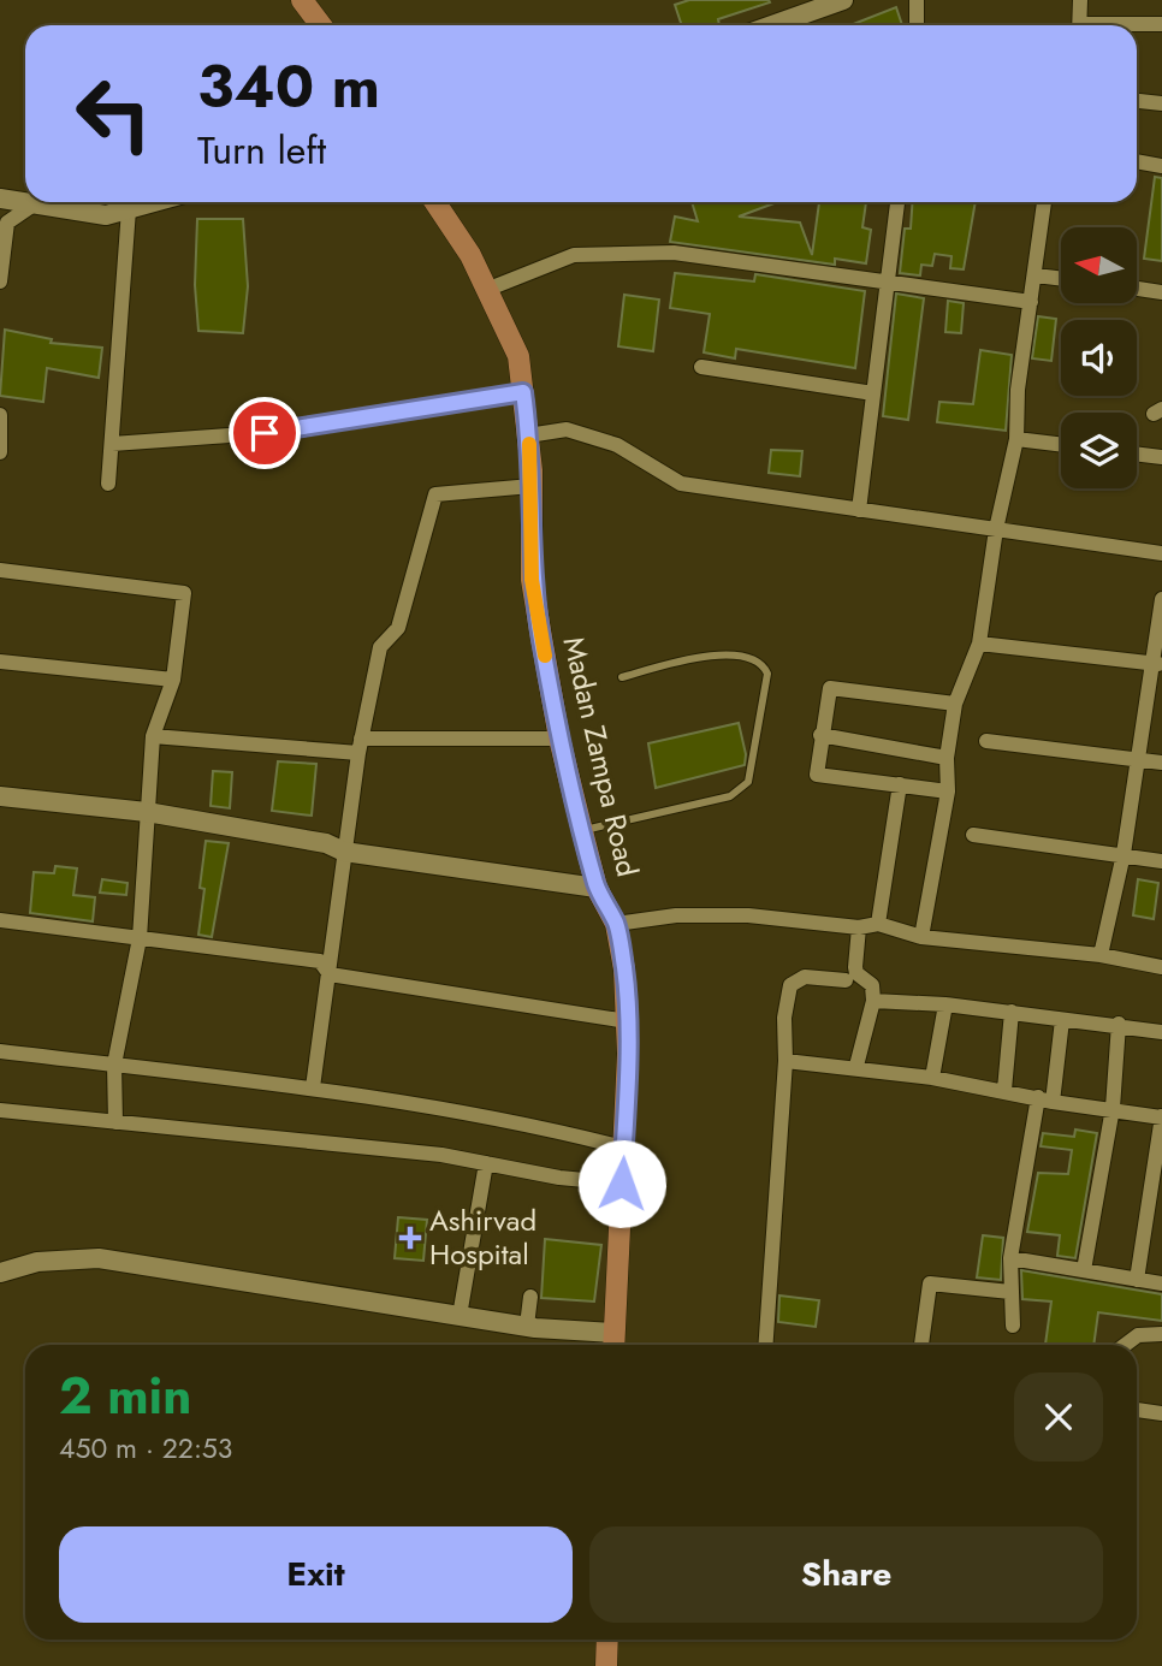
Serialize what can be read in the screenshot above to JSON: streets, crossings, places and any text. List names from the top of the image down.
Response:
{
  "streets": {
    "main road": ["Madan Zampa Road"]
  },
  "places": {
    "health": ["Ashirvad Hospital"]
  },
  "north": "left",
  "page": {
    "turn": ["340 m", "Turn left"],
    "heading": ["2 min", "450 m · 22:53"],
    "buttons": ["Exit", "Share"]
  }
}
